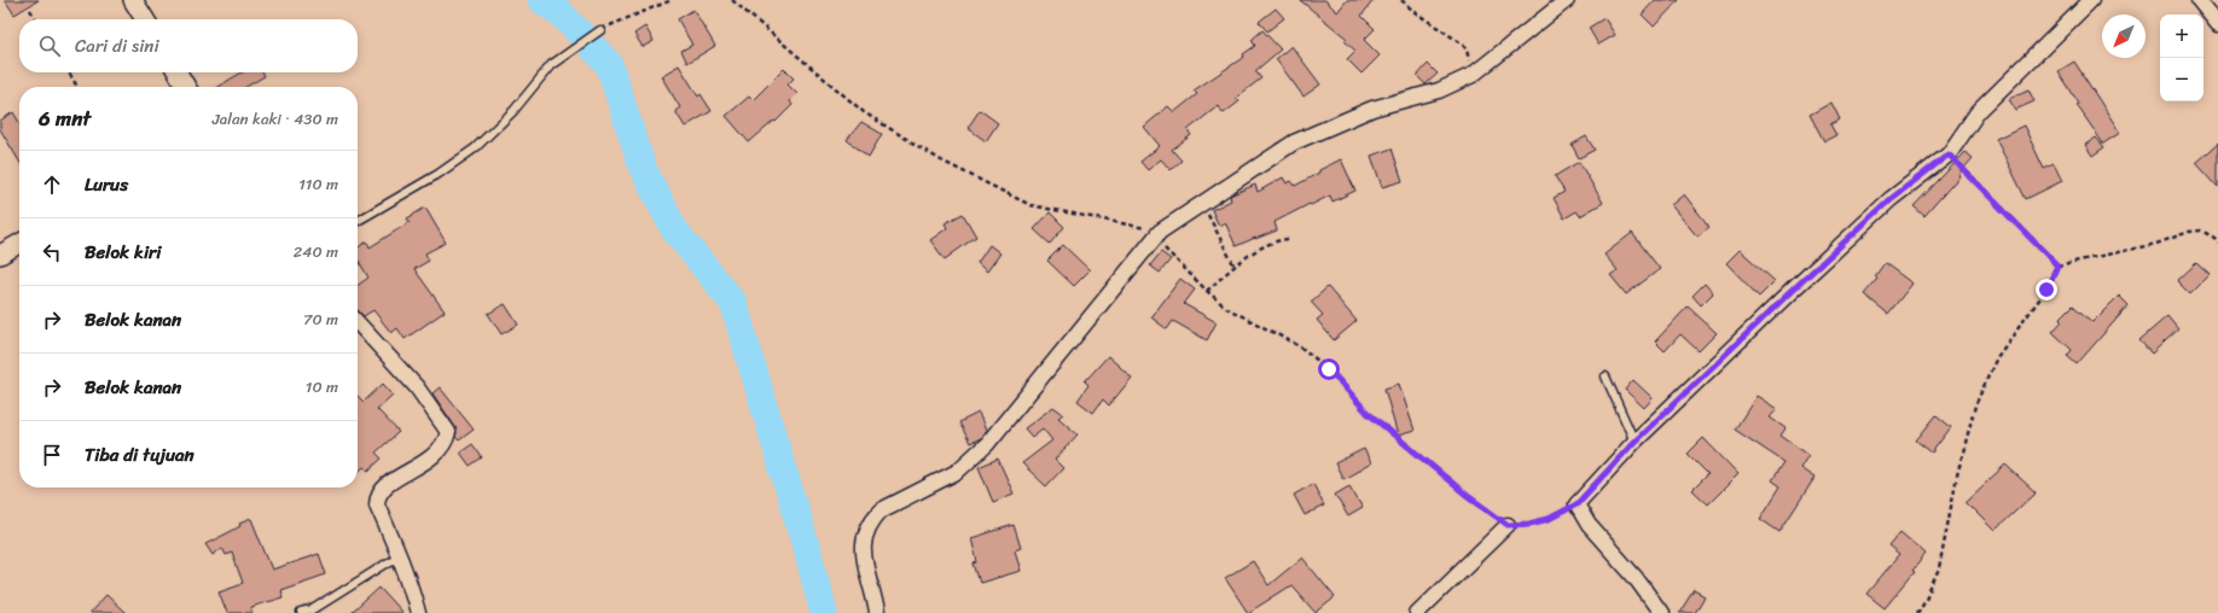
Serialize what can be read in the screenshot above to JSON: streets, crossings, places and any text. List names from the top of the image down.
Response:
{
  "north": "bottom left",
  "page": {
    "map_buttons": ["+", "−"],
    "search": "Cari di sini",
    "heading": ["6 mnt", "Jalan kaki · 430 m"],
    "list": [
      ["Lurus", "110 m"],
      ["Belok kiri", "240 m"],
      ["Belok kanan", "70 m"],
      ["Belok kanan", "10 m"],
      "Tiba di tujuan"
    ]
  }
}
